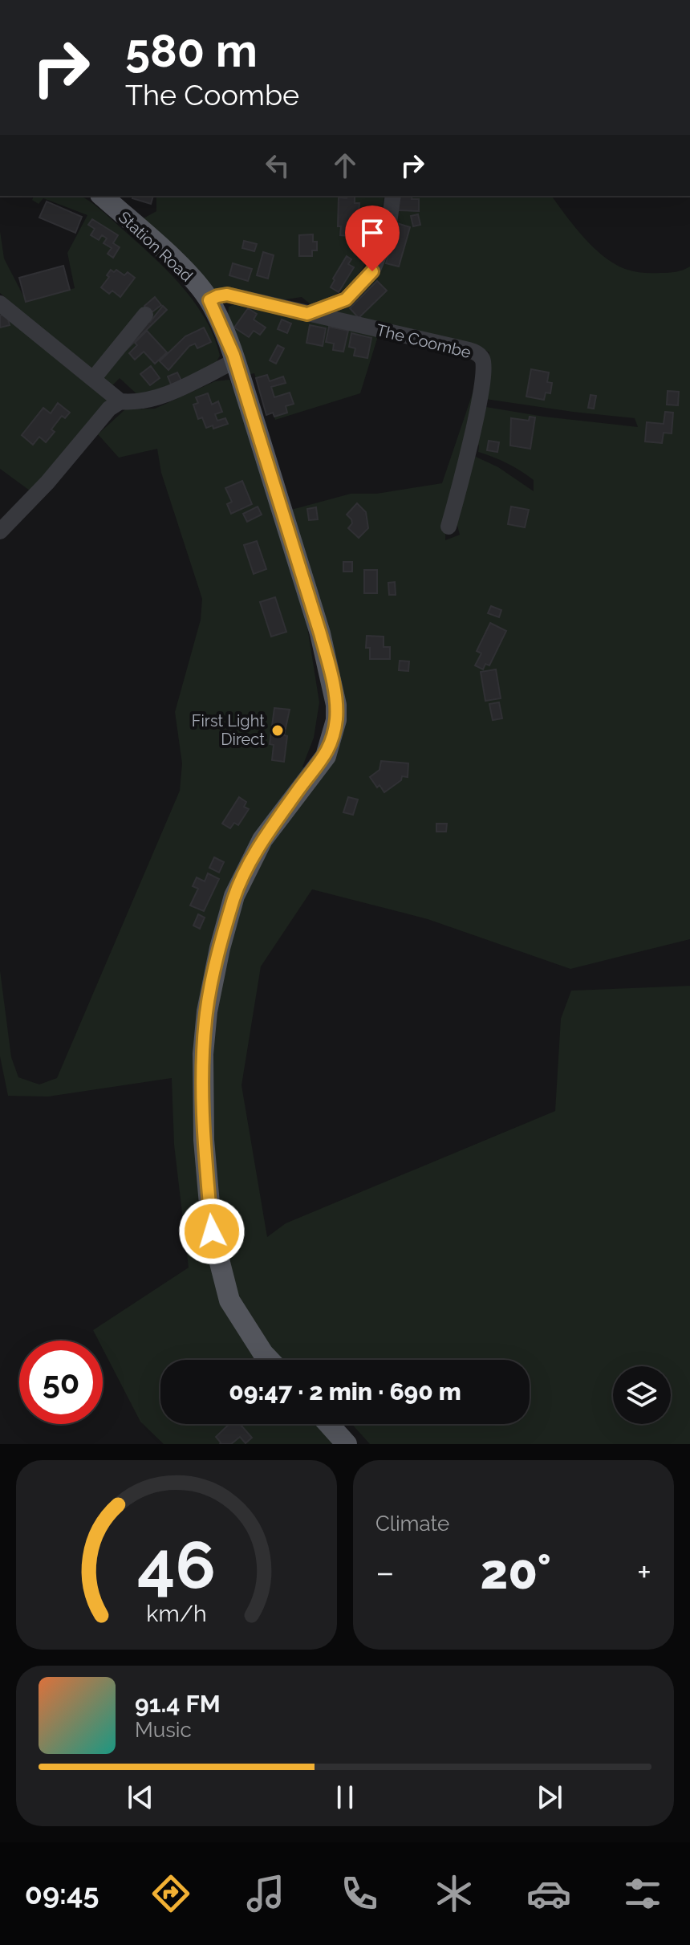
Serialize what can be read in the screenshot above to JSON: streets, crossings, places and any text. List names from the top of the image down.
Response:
{
  "streets": {
    "main road": ["Station Road"],
    "street": ["The Coombe"]
  },
  "crossings": [
    ["Station Road", "The Coombe"]
  ],
  "places": ["First Light Direct"],
  "page": {
    "turn": ["580 m", "The Coombe"],
    "limit": "50",
    "trip": "09:47 · 2 min · 690 m",
    "tile": "Climate",
    "heat": ["−", "20°", "+"],
    "song": ["91.4 FM", "Music"],
    "tabs": "09:45",
    "gauge": ["46", "km/h"]
  }
}
